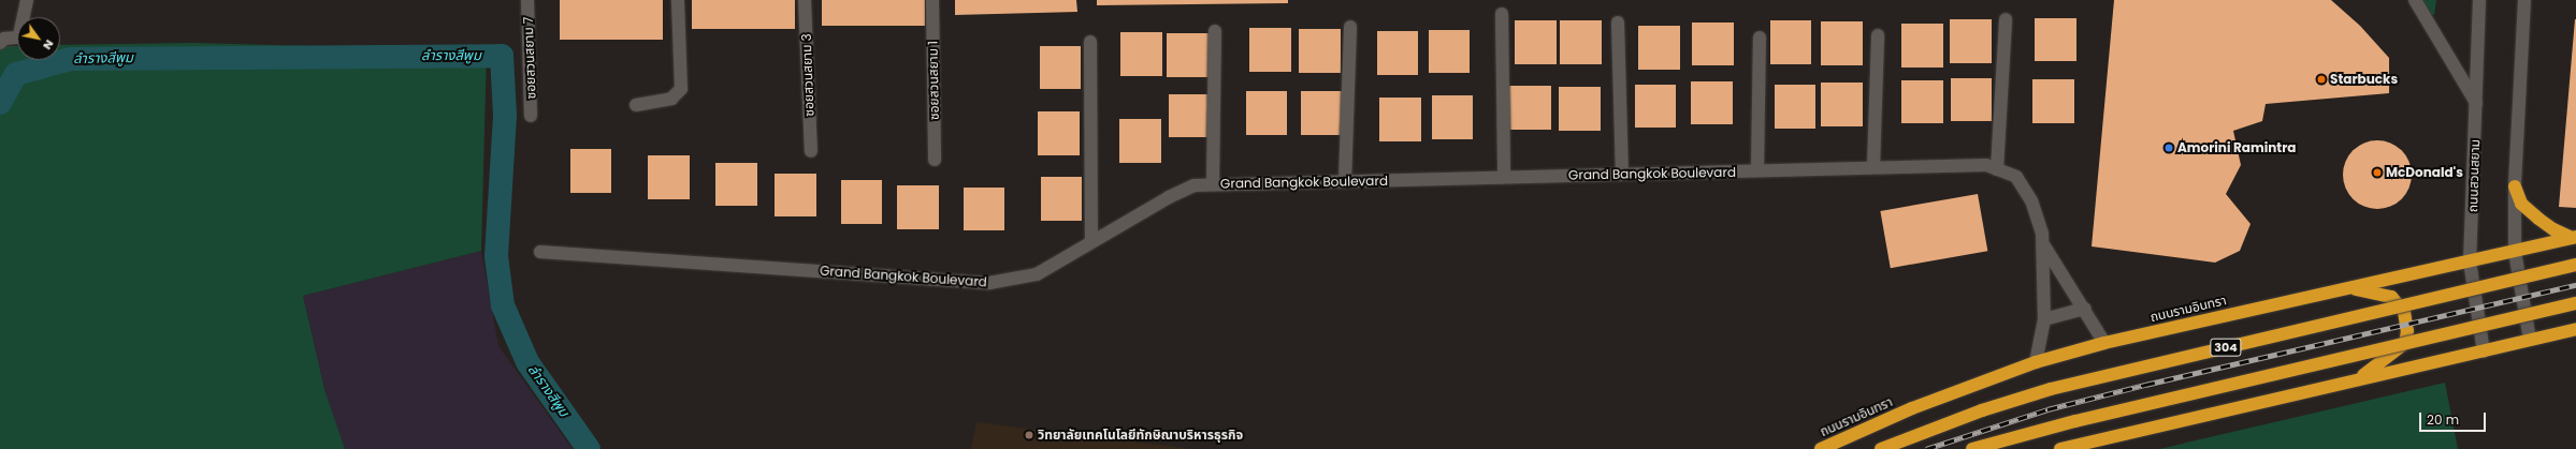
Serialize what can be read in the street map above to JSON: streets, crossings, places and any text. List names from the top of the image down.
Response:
{
  "streets": {
    "highway": ["ถนนรามอินทรา", "304"],
    "street": [
      "ซอยสวนสยาม 7",
      "ซอยสวนสยาม 3",
      "ซอยสวนสยาม 1",
      "Grand Bangkok Boulevard",
      "ถนนสวนสยาม"
    ]
  },
  "crossings": [
    ["Grand Bangkok Boulevard", "ถนนรามอินทรา"],
    ["ถนนสวนสยาม", "ถนนรามอินทรา"]
  ],
  "water": ["ลำรางสีพูม"],
  "places": [
    "Starbucks",
    "Amorini Ramintra",
    "McDonald's",
    "วิทยาลัยเทคโนโลยีทักษิณาบริหารธุรกิจ"
  ],
  "scale_bar": "20 m",
  "north": "bottom right"
}
